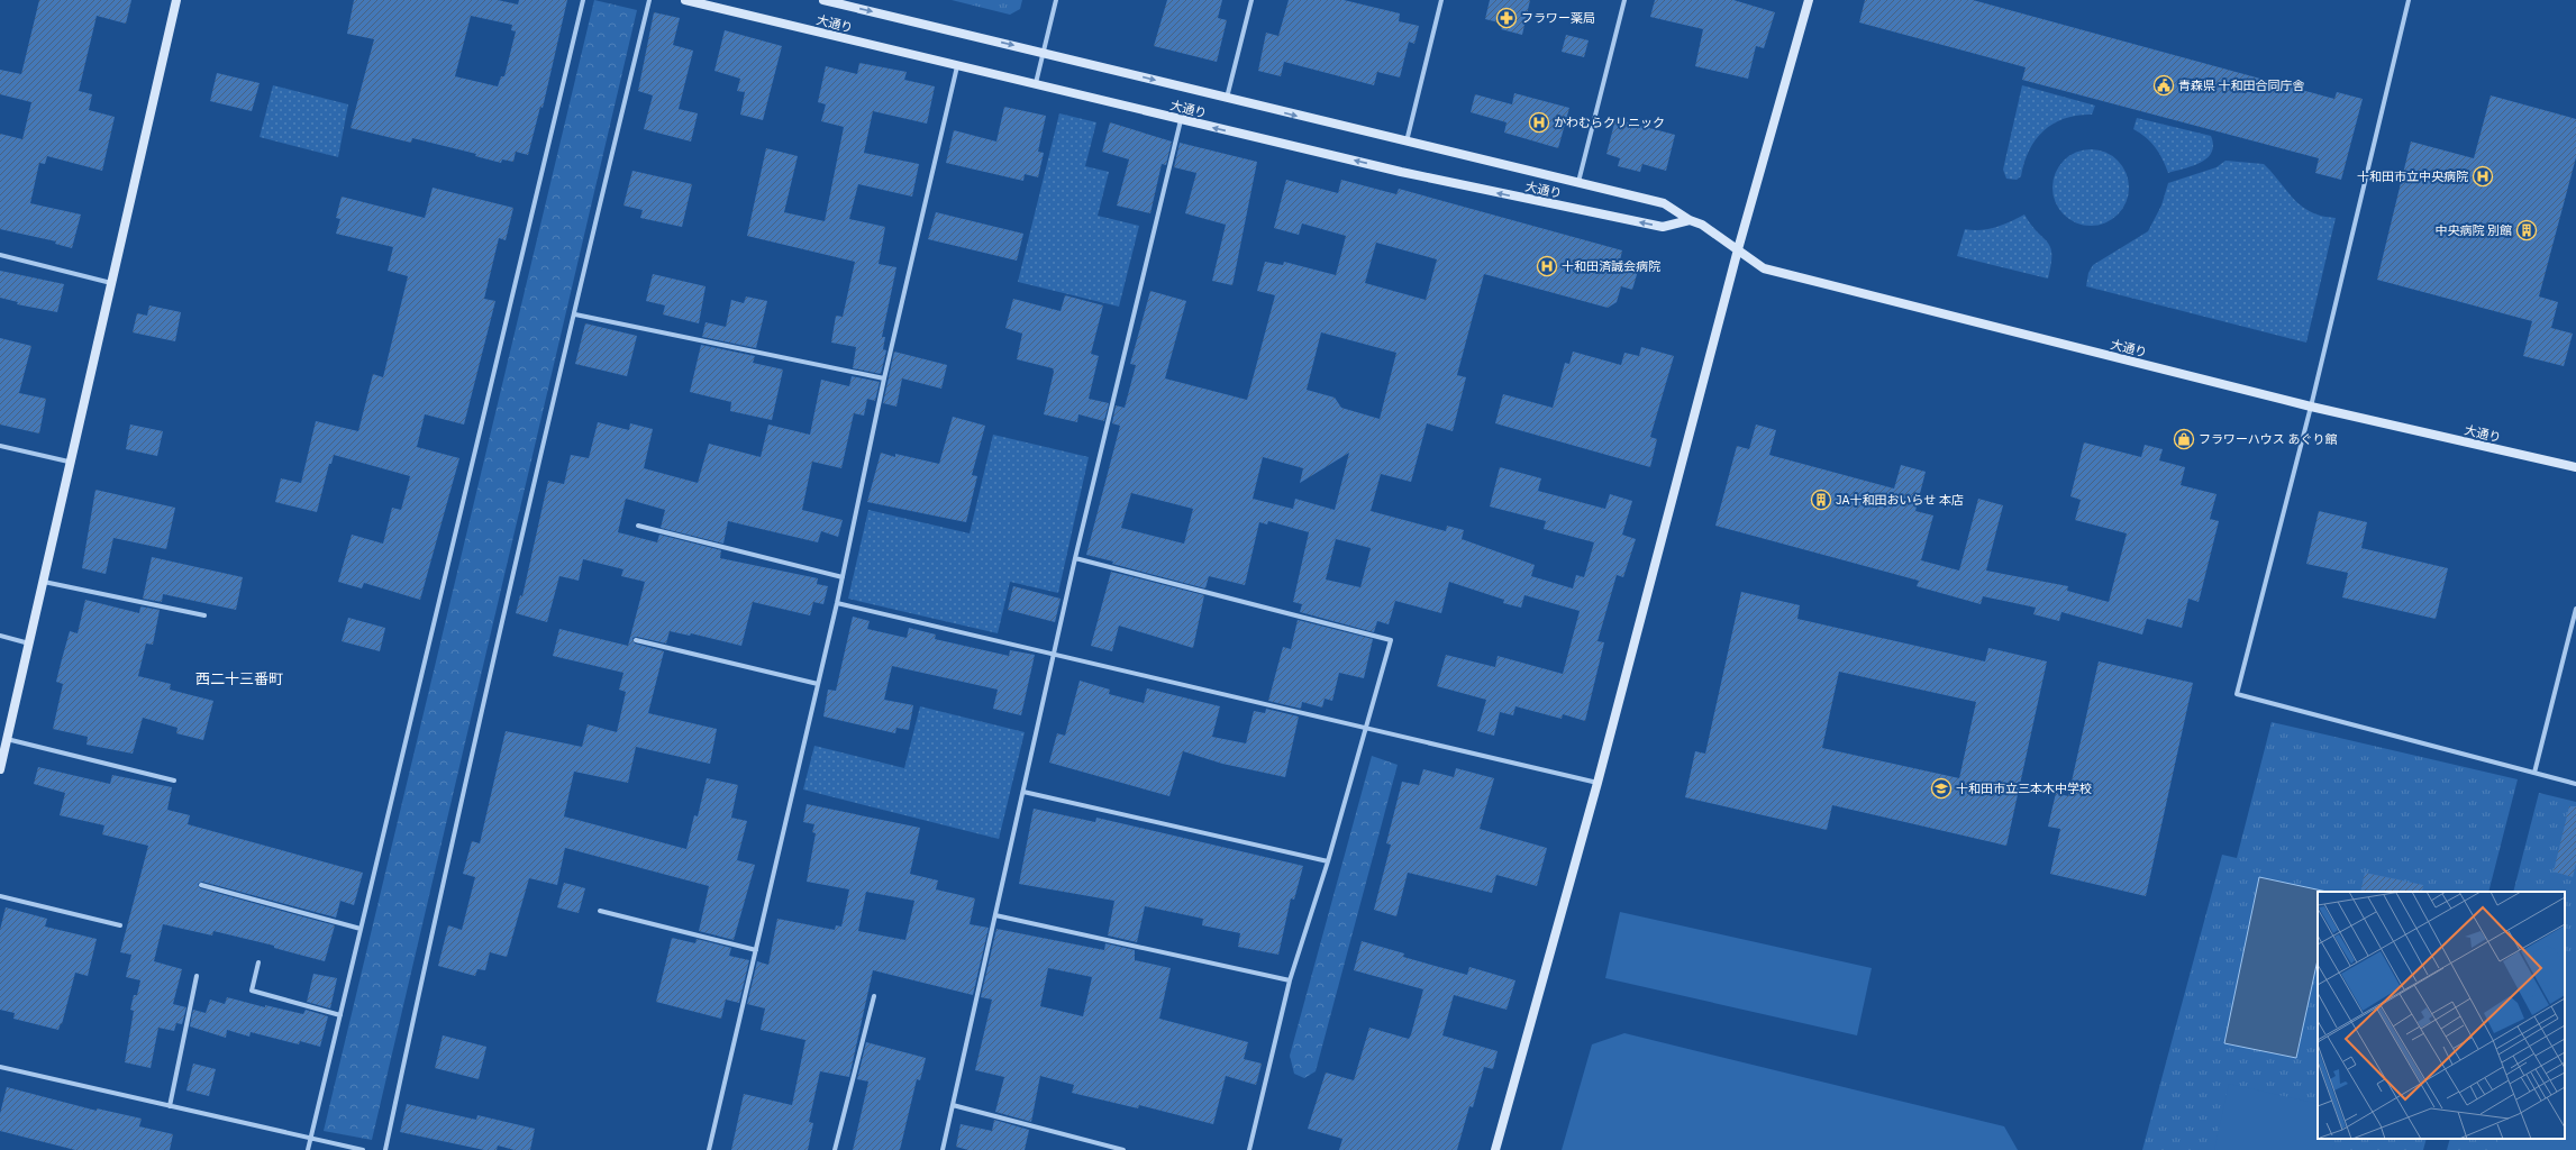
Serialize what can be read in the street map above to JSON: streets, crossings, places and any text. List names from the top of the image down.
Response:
{
  "streets": {
    "street": ["大通り"]
  },
  "districts": ["西二十三番町"],
  "places": {
    "pharmacy": ["フラワー薬局"],
    "public building": ["青森県 十和田合同庁舎"],
    "hospital": ["かわむらクリニック", "十和田市立中央病院", "十和田済誠会病院"],
    "building": ["中央病院 別館", "JA十和田おいらせ 本店"],
    "shop": ["フラワーハウス あぐり館"],
    "school or university": ["十和田市立三本木中学校"]
  }
}
